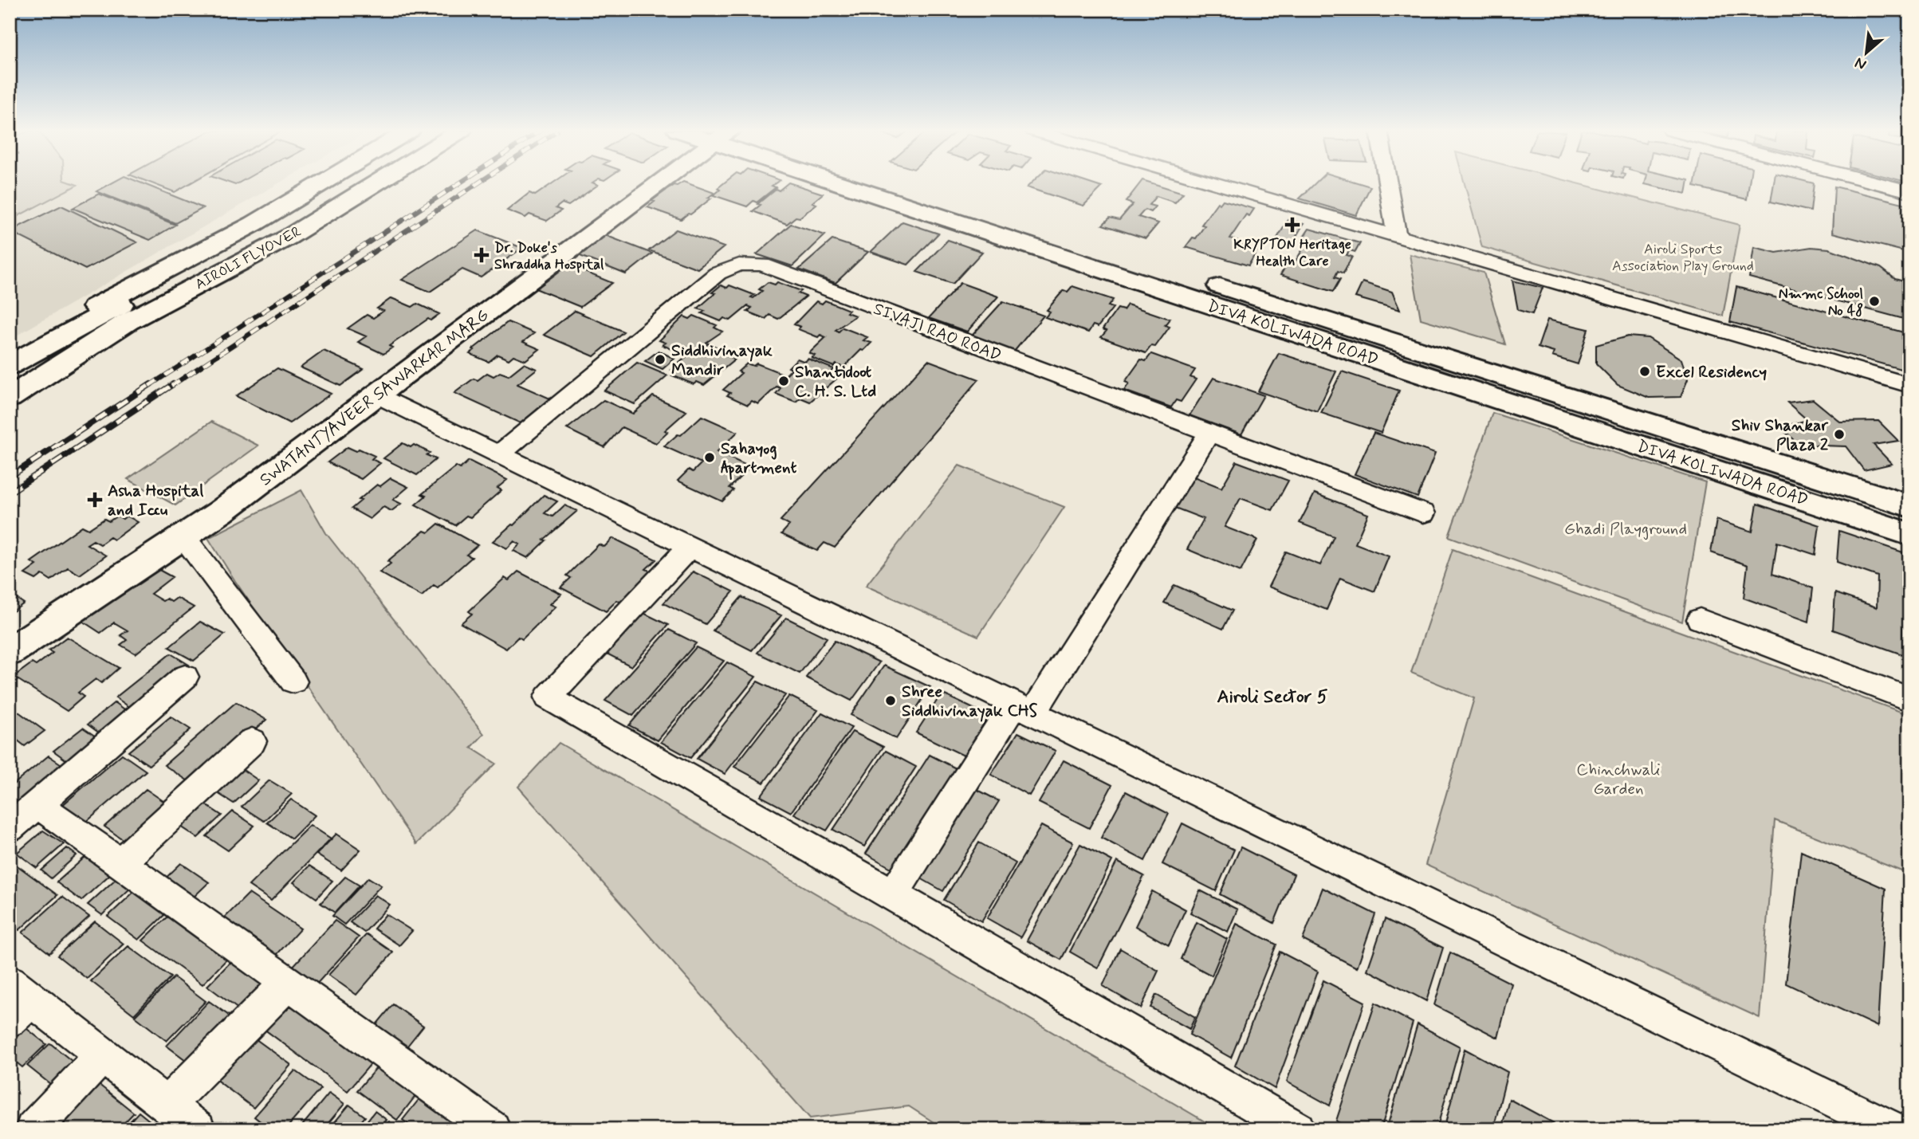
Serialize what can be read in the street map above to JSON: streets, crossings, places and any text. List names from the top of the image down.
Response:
{
  "streets": {
    "main road": ["AIROLI FLYOVER", "DIVA KOLIWADA ROAD", "SWATANTYAVEER SAWARKAR MARG"],
    "street": ["SIVAJI RAO ROAD"]
  },
  "districts": ["Airoli Sector 5"],
  "parks": ["Airoli Sports Association Play Ground", "Ghadi Playground", "Chinchwali Garden"],
  "places": {
    "health": ["KRYPTON Heritage Health Care", "Dr. Doke's Shraddha Hospital", "Asha Hospital and Iccu"],
    "other": [
      "Nmmc School No 48",
      "Siddhivinayak Mandir",
      "Excel Residency",
      "Shantidoot C. H. S. Ltd",
      "Shiv Shankar Plaza 2",
      "Sahayog Apartment",
      "Shree Siddhivinayak CHS"
    ]
  },
  "north": "bottom left"
}
